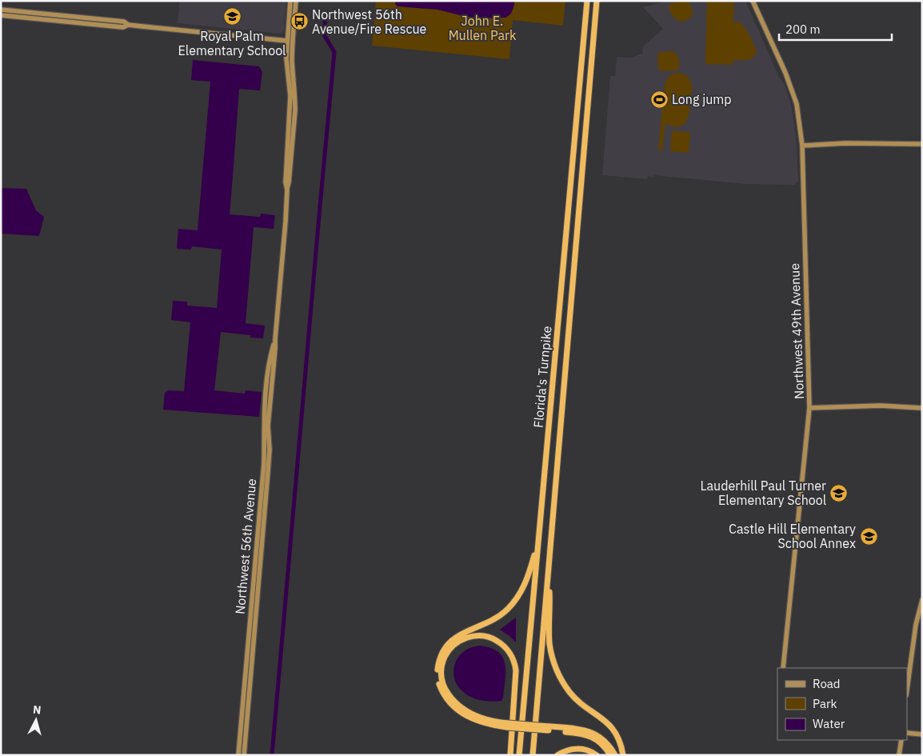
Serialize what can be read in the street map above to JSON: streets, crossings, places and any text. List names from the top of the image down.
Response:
{
  "streets": {
    "highway": ["Florida's Turnpike"],
    "street": ["Northwest 49th Avenue", "Northwest 56th Avenue"]
  },
  "parks": ["John E. Mullen Park"],
  "places": {
    "school or university": ["Royal Palm Elementary School", "Lauderhill Paul Turner Elementary School", "Castle Hill Elementary School Annex"],
    "bus stop": ["Northwest 56th Avenue/Fire Rescue"],
    "sports": ["Long jump"]
  },
  "legend": ["Road", "Park", "Water"],
  "scale_bar": "200 m",
  "north": "top"
}
